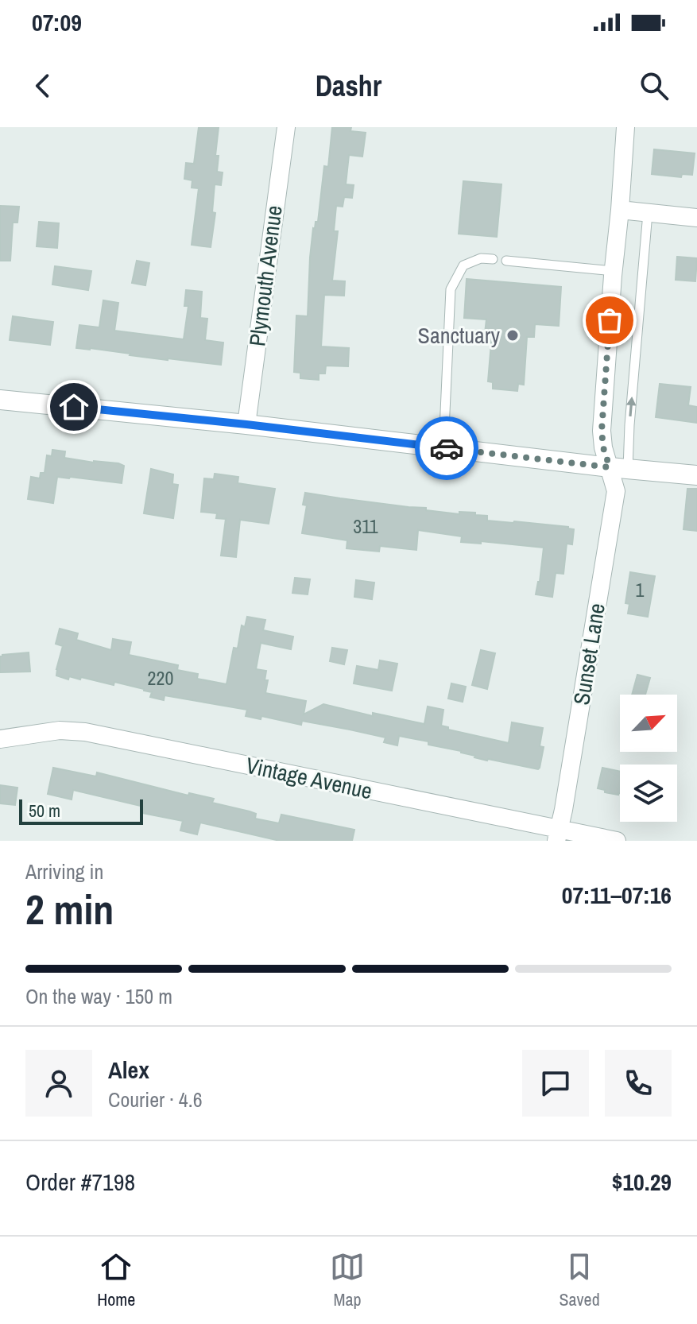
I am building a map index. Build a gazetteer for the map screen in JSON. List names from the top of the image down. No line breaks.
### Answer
{"streets":{"street":["Plymouth Avenue","Sunset Lane","Vintage Avenue"]},"crossings":[["Sunset Lane","Vintage Avenue"]],"places":["Sanctuary"],"house_numbers":["311","1","220"],"scale_bar":"50 m","north":"top right","page":{"status":"07:09","header":"Dashr","scale":"50 m","heading":["2 min","Arriving in","07:11–07:16"],"panel":["Alex","Courier · 4.6","Order #7198","$10.29"],"bar":"On the way · 150 m","tabs":["Home","Map","Saved"]}}
